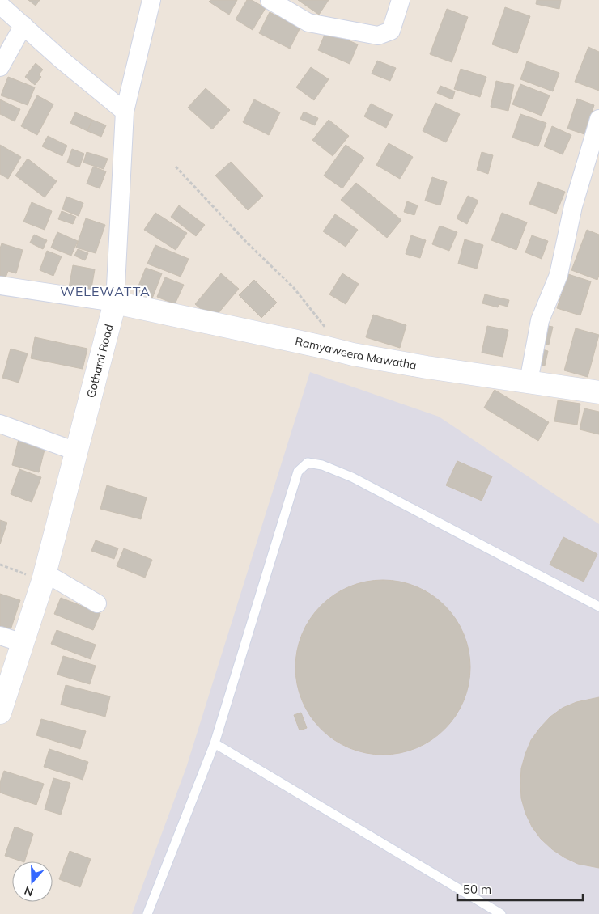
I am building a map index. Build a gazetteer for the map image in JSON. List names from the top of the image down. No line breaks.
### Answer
{"streets":{"street":["Ramyaweera Mawatha","Gothami Road"]},"crossings":[["Ramyaweera Mawatha","Gothami Road"]],"districts":["WELEWATTA"],"scale_bar":"50 m","north":"bottom"}
